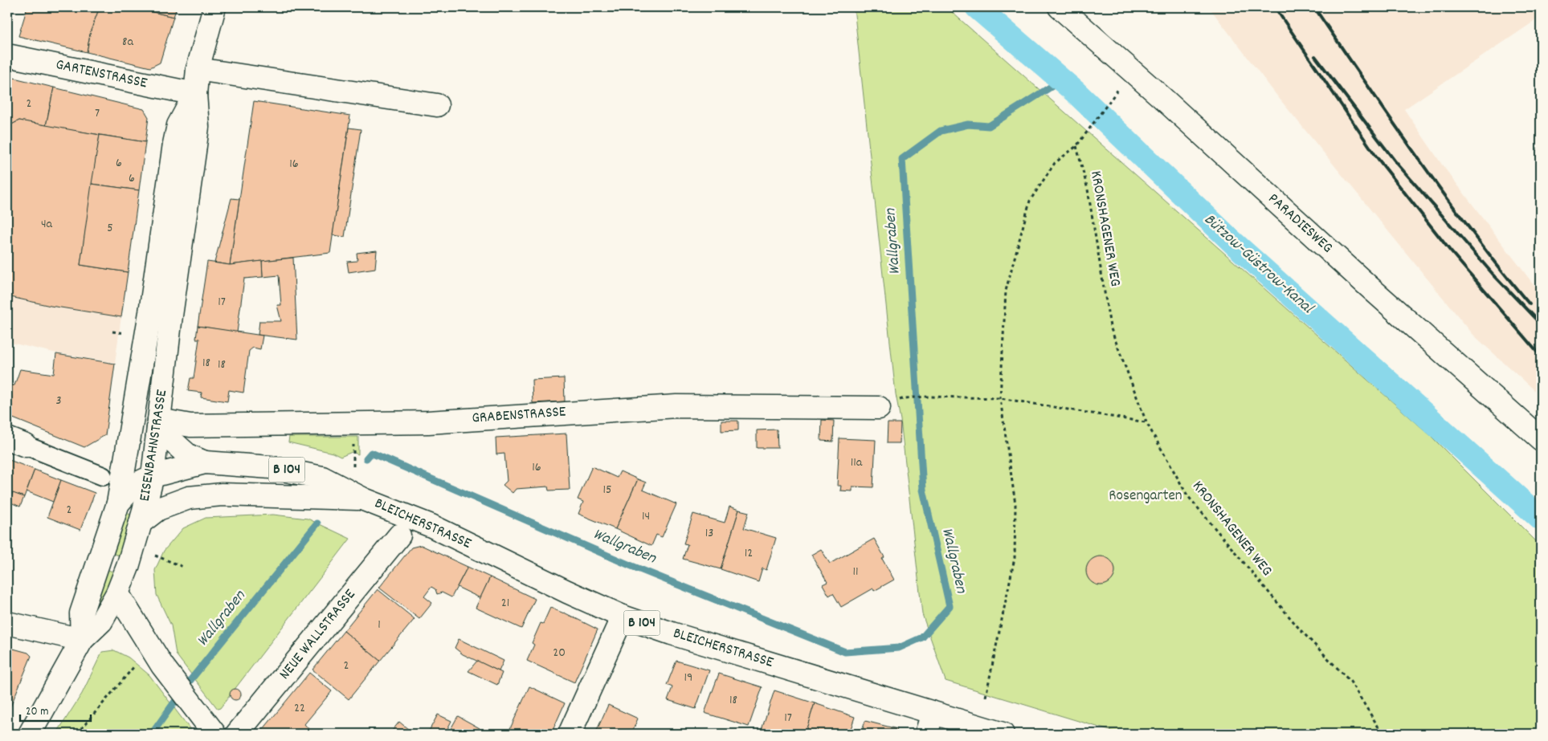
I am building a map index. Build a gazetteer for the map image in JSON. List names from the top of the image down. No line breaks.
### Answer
{"streets":{"street":["GARTENSTRASSE","PARADIESWEG","GRABENSTRASSE","EISENBAHNSTRASSE","B 104","BLEICHERSTRASSE","NEUE WALLSTRASSE"],"path":["KRONSHAGENER WEG"]},"crossings":[["GARTENSTRASSE","EISENBAHNSTRASSE"],["GRABENSTRASSE","EISENBAHNSTRASSE"],["EISENBAHNSTRASSE","BLEICHERSTRASSE"]],"water":["Wallgraben","Bützow-Güstrow-Kanal"],"parks":["Rosengarten"],"house_numbers":["8a","2","7","6","16","6","4a","5","17","18","18","3","11a","16","15","2","14","13","12","11","21","1","20","2","19","18","22","17"],"scale_bar":"20 m"}
